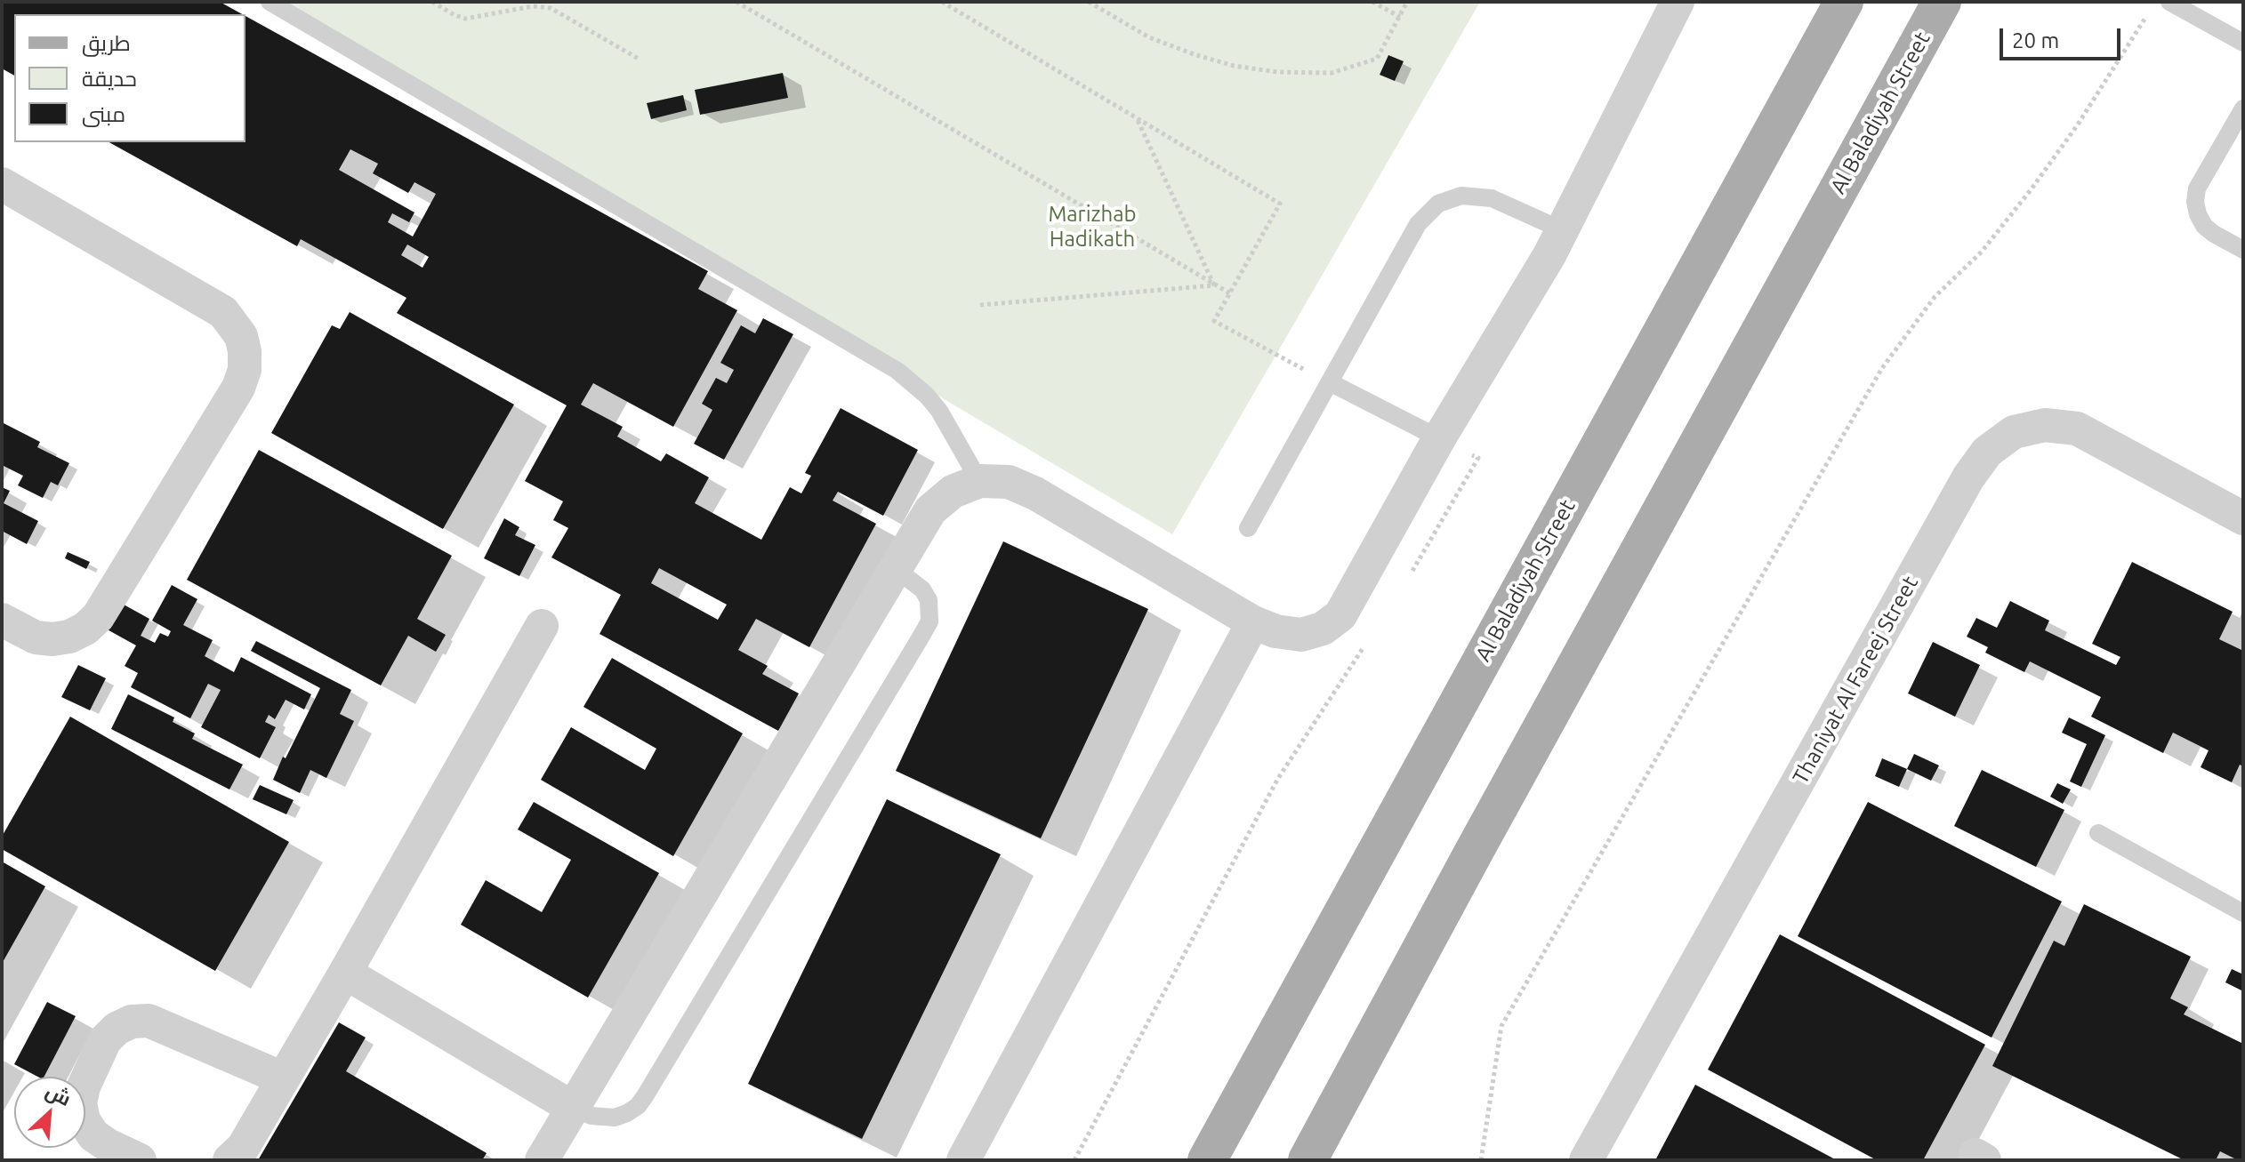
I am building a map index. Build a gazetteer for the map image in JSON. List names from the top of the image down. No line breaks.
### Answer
{"streets":{"main road":["Al Baladiyah Street"],"street":["Thaniyat Al Fareej Street"]},"parks":["Marizhab Hadikath"],"legend":["طريق","حديقة","مبنى"],"scale_bar":"20 m","north":"top right"}
